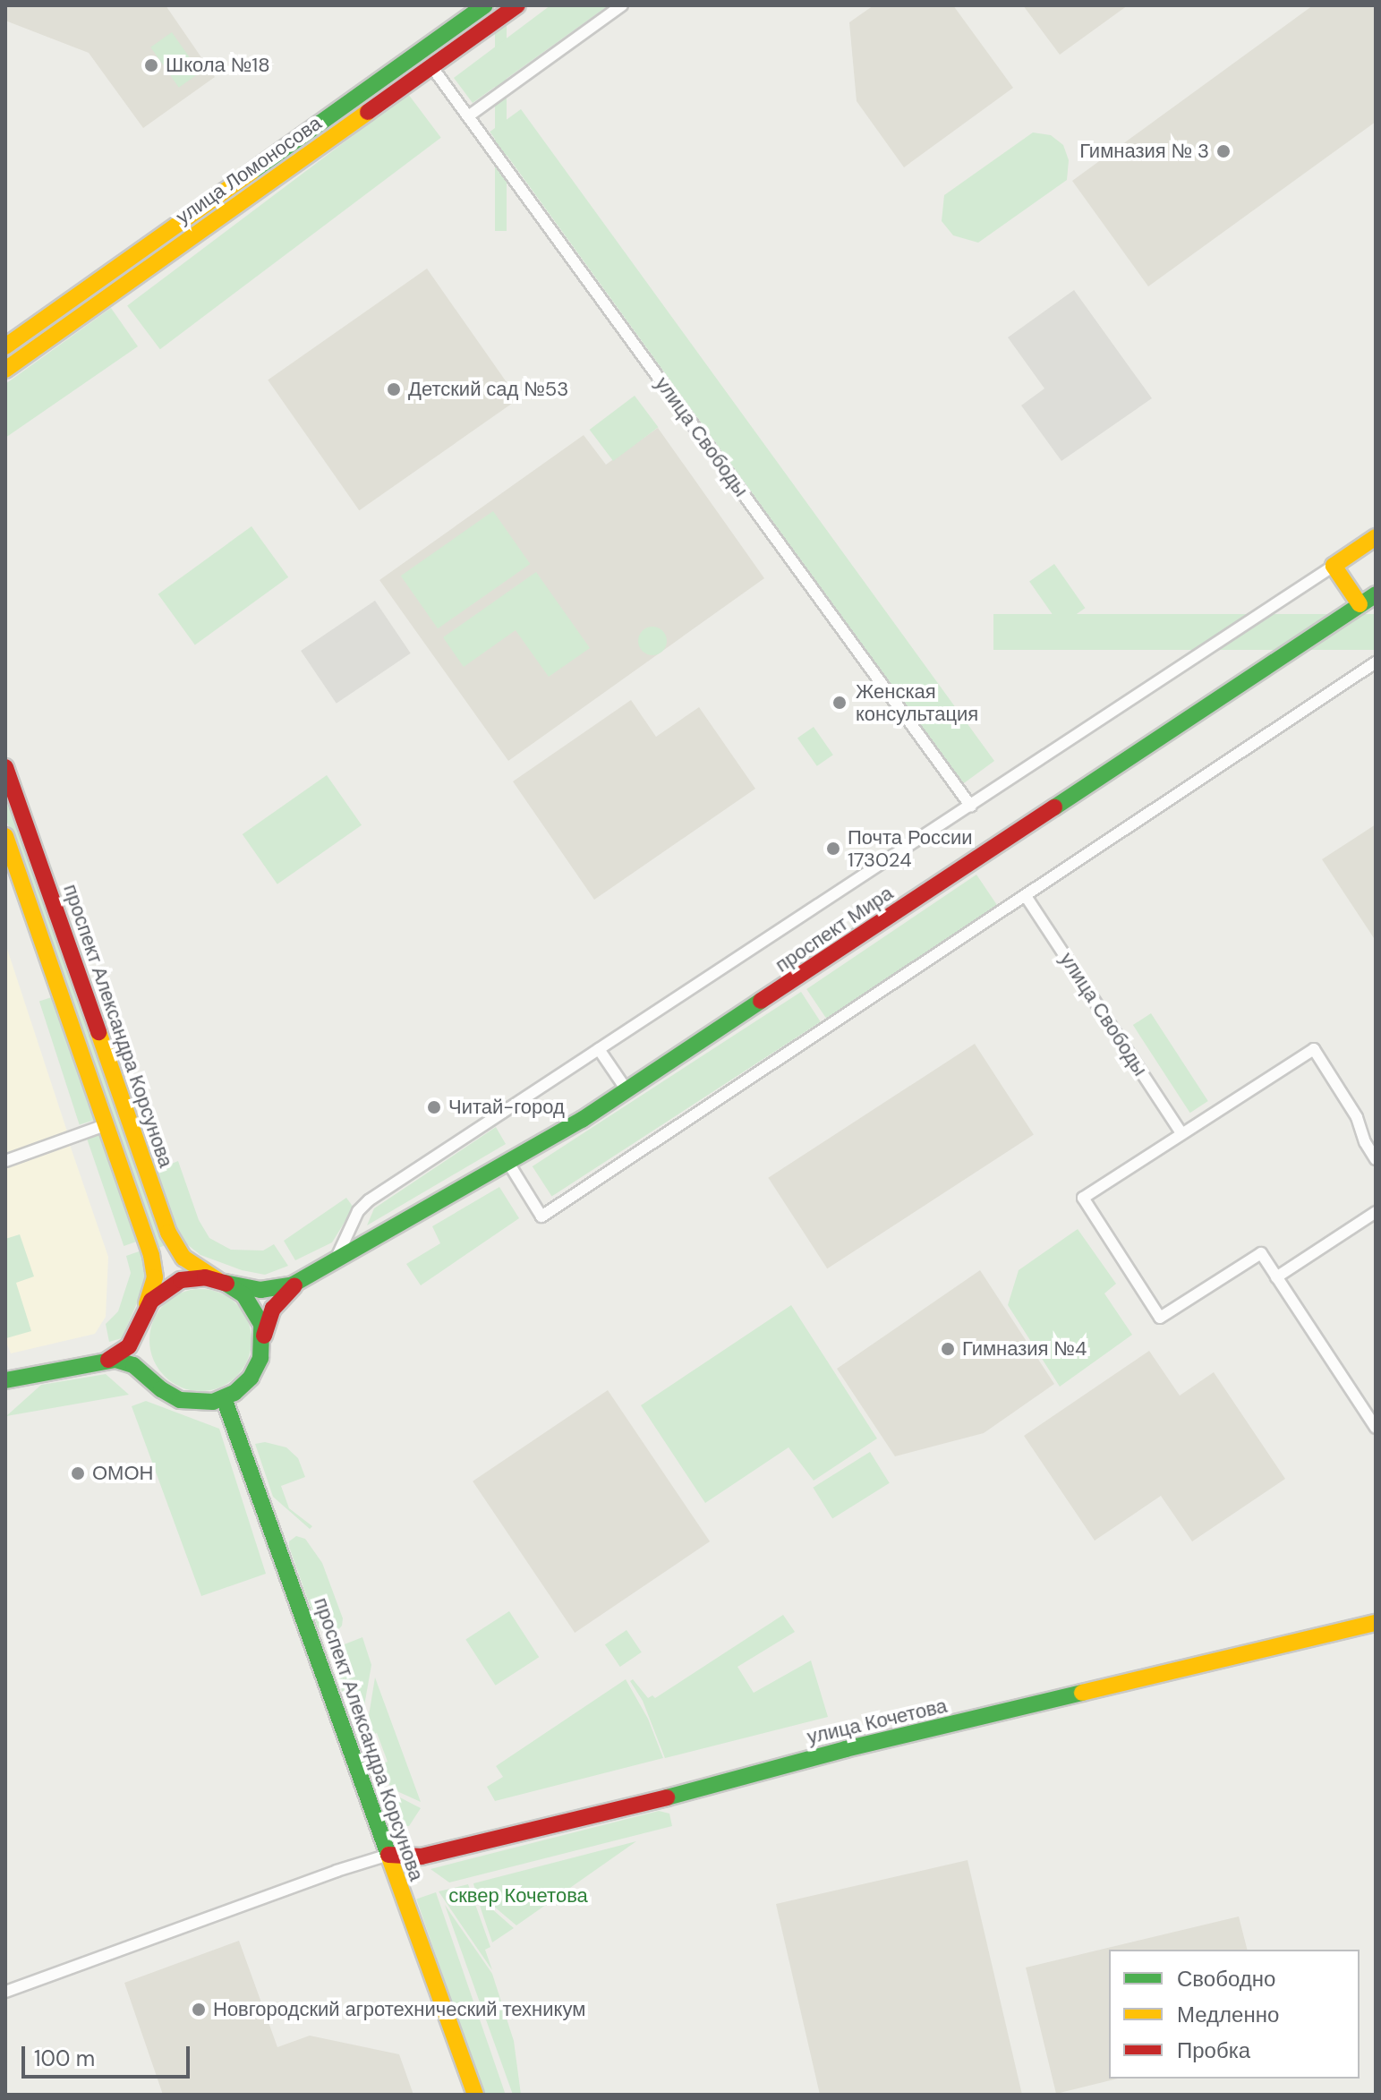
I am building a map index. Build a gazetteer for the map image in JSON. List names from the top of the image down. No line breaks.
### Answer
{"streets":{"main road":["улица Ломоносова","проспект Мира","проспект Александра Корсунова","улица Кочетова"],"street":["улица Свободы"]},"crossings":[["улица Ломоносова","улица Свободы"],["проспект Мира","проспект Александра Корсунова"],["проспект Александра Корсунова","улица Кочетова"]],"parks":["сквер Кочетова"],"places":["Школа №18","Гимназия № 3","Детский сад №53","Женская консультация","Почта России 173024","Читай-город","Гимназия №4","ОМОН","Новгородский агротехнический техникум"],"legend":["Свободно","Медленно","Пробка"],"scale_bar":"100 m"}
